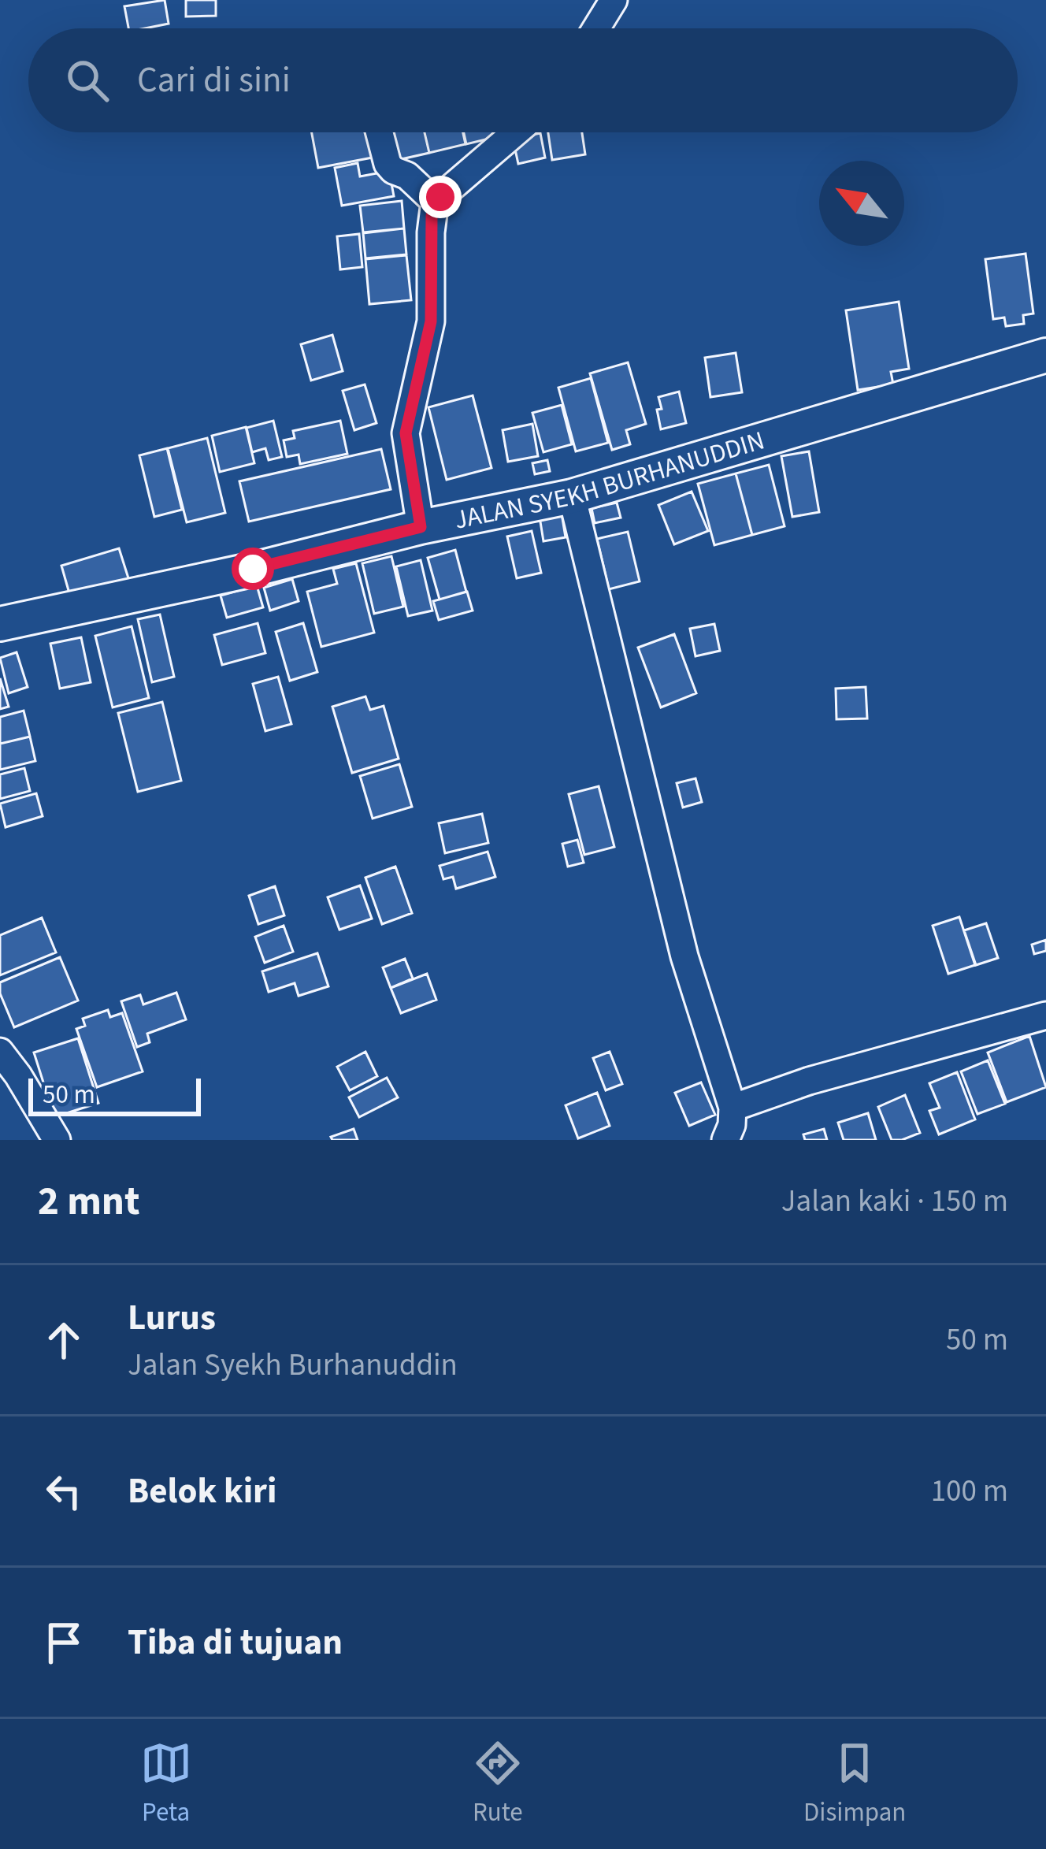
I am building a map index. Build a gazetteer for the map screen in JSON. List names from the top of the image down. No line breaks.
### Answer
{"streets":{"main road":["JALAN SYEKH BURHANUDDIN"]},"scale_bar":"50 m","north":"top left","page":{"search":"Cari di sini","scale":"50 m","heading":["2 mnt","Jalan kaki · 150 m"],"list":[["Lurus","Jalan Syekh Burhanuddin","50 m"],["Belok kiri","100 m"],"Tiba di tujuan"],"nav":["Peta","Rute","Disimpan"]}}
